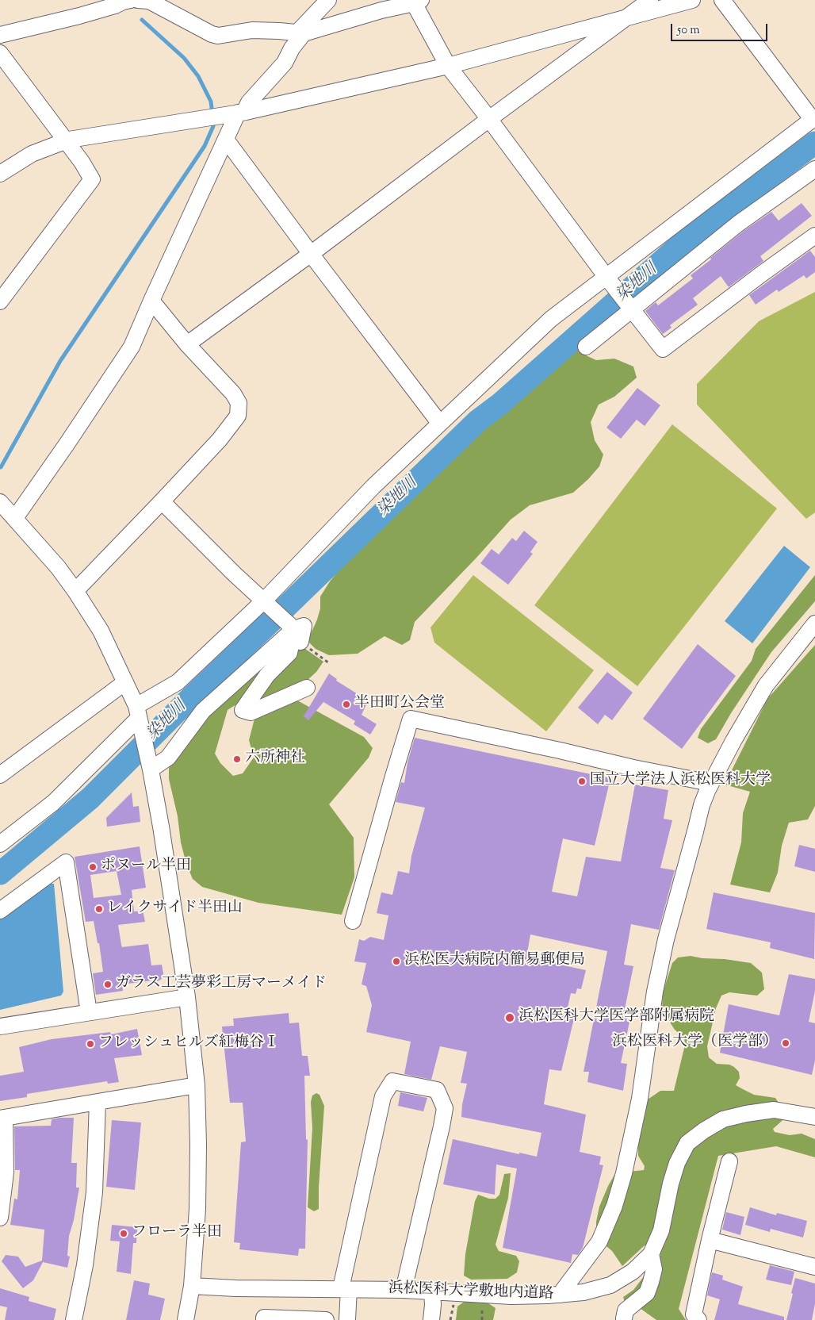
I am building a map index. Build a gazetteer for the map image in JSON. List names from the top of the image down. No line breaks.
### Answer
{"streets":{"street":["浜松医科大学敷地内道路"]},"water":["染地川"],"places":["半田町公会堂","六所神社","国立大学法人浜松医科大学","ポヌール半田","レイクサイド半田山","浜松医大病院内簡易郵便局","ガラス工芸夢彩工房マーメイド","浜松医科大学医学部附属病院","浜松医科大学（医学部）","フレッシュヒルズ紅梅谷Ⅰ","フローラ半田"],"scale_bar":"50 m"}
